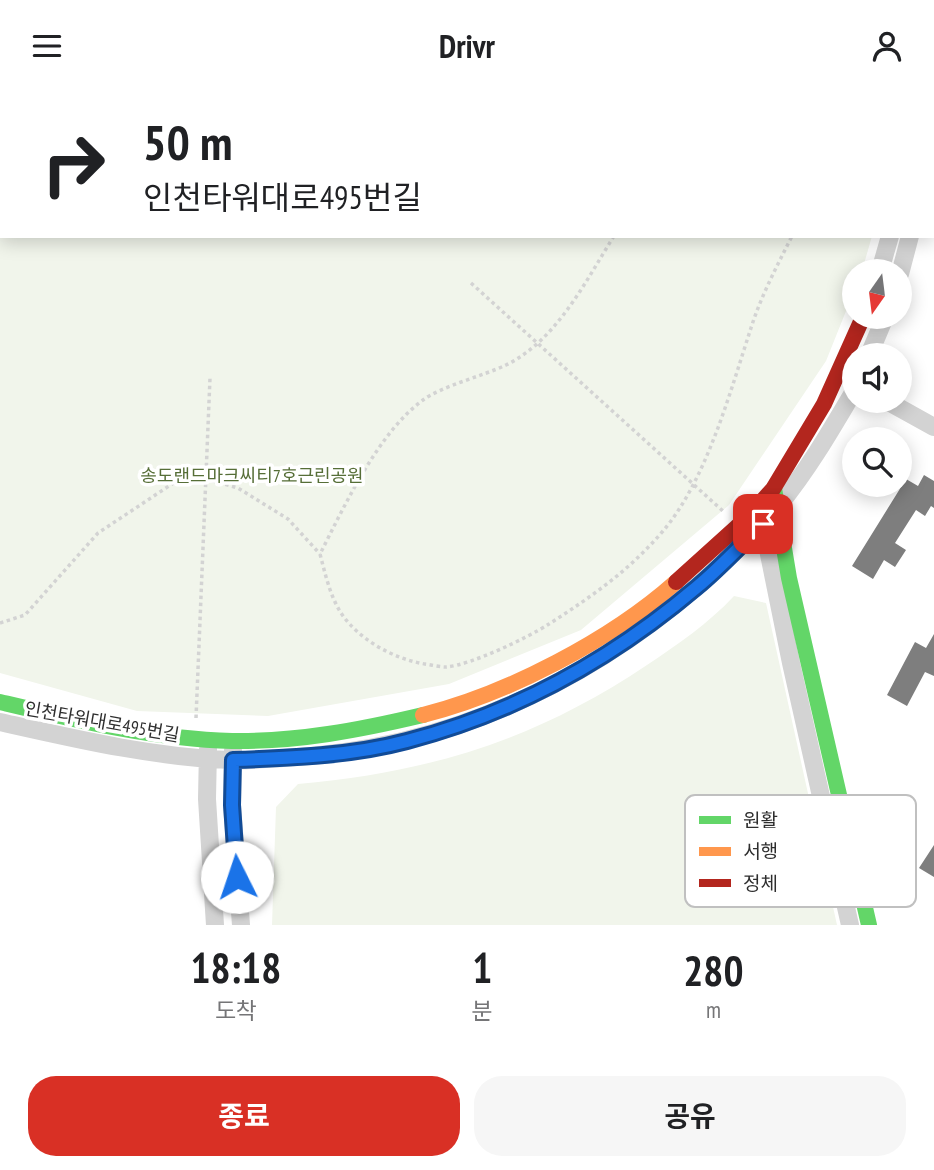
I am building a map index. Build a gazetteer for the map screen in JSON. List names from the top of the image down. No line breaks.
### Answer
{"streets":{"street":["인천타워대로495번길"]},"parks":["송도랜드마크씨티7호근린공원"],"legend":["원활","서행","정체"],"north":"bottom","page":{"header":"Drivr","turn":["50 m","인천타워대로495번길"],"eta":["18:18","도착","1","분","280","m"],"buttons":["종료","공유"]}}
